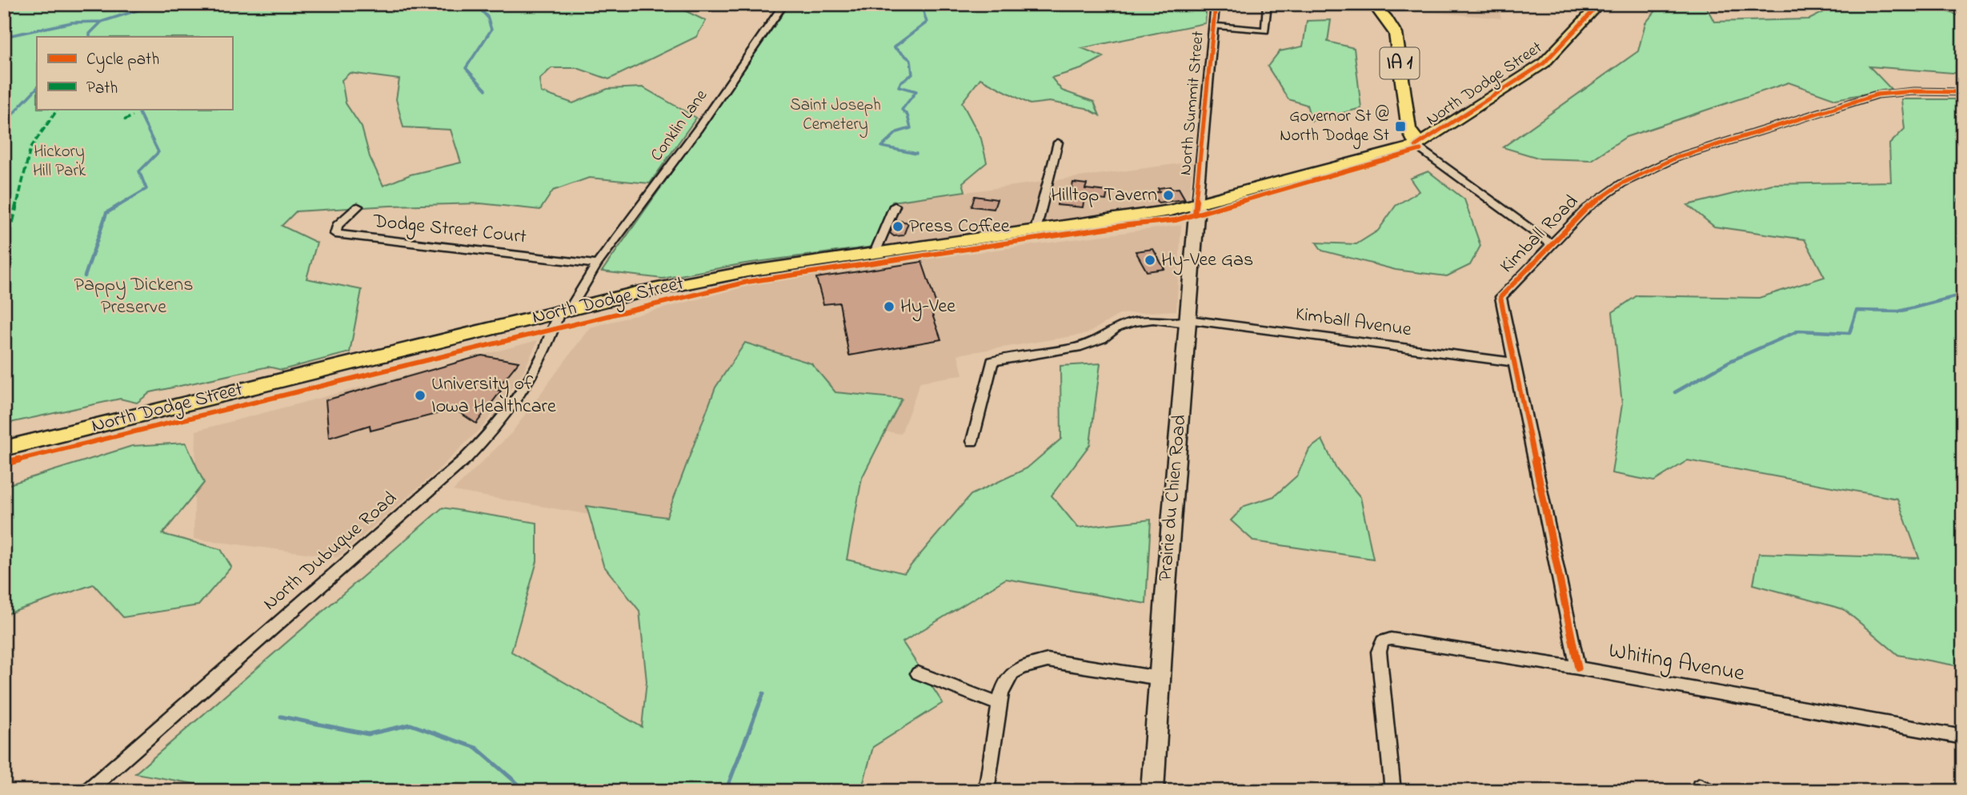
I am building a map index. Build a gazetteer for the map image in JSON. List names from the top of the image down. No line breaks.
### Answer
{"streets":{"main road":["IA 1","North Dodge Street"],"street":["North Summit Street","Conklin Lane","Dodge Street Court","Kimball Road","Kimball Avenue","Prairie du Chien Road","North Dubuque Road","Whiting Avenue"]},"crossings":[["IA 1","North Dodge Street"],["North Dodge Street","North Summit Street"],["North Dodge Street","Conklin Lane"],["North Dodge Street","Prairie du Chien Road"],["North Dodge Street","North Dubuque Road"],["North Summit Street","Prairie du Chien Road"],["Conklin Lane","Dodge Street Court"],["Conklin Lane","North Dubuque Road"],["Kimball Road","Kimball Avenue"],["Kimball Road","Whiting Avenue"],["Kimball Avenue","Prairie du Chien Road"]],"parks":["Saint Joseph Cemetery","Hickory Hill Park","Pappy Dickens Preserve"],"places":{"transit":["Governor St @ North Dodge St"],"other":["Hilltop Tavern","Press Coffee","Hy-Vee Gas","Hy-Vee","University of Iowa Healthcare"]},"legend":["Cycle path","Path"]}
